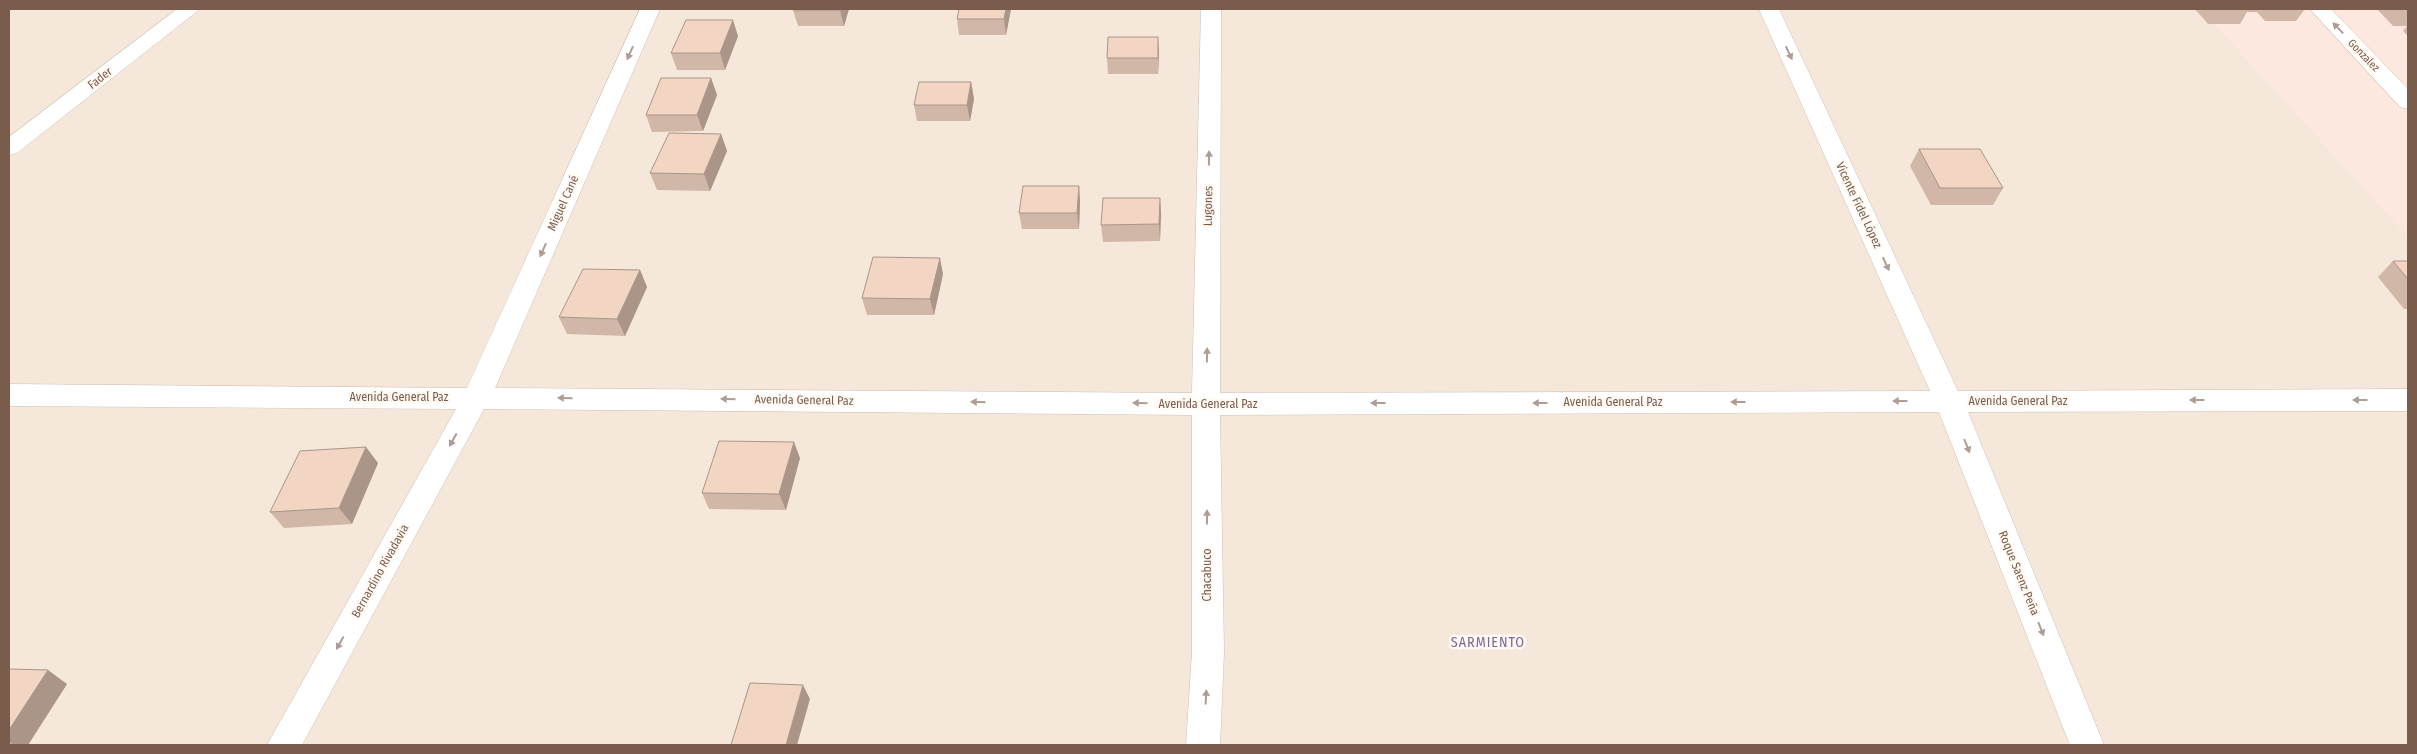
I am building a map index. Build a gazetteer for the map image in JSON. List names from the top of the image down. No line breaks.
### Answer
{"streets":{"street":["Gonzalez","Fader","Miguel Cané","Vicente Fidel López","Lugones","Avenida General Paz","Bernardino Rivadavia","Roque Saenz Peña","Chacabuco"]},"crossings":[["Miguel Cané","Avenida General Paz"],["Miguel Cané","Bernardino Rivadavia"],["Vicente Fidel López","Avenida General Paz"],["Vicente Fidel López","Roque Saenz Peña"],["Lugones","Avenida General Paz"],["Lugones","Chacabuco"],["Avenida General Paz","Bernardino Rivadavia"],["Avenida General Paz","Roque Saenz Peña"],["Avenida General Paz","Chacabuco"]],"one_way":["Gonzalez","Miguel Cané","Vicente Fidel López","Lugones","Avenida General Paz","Bernardino Rivadavia","Roque Saenz Peña","Chacabuco"],"districts":["SARMIENTO"]}
